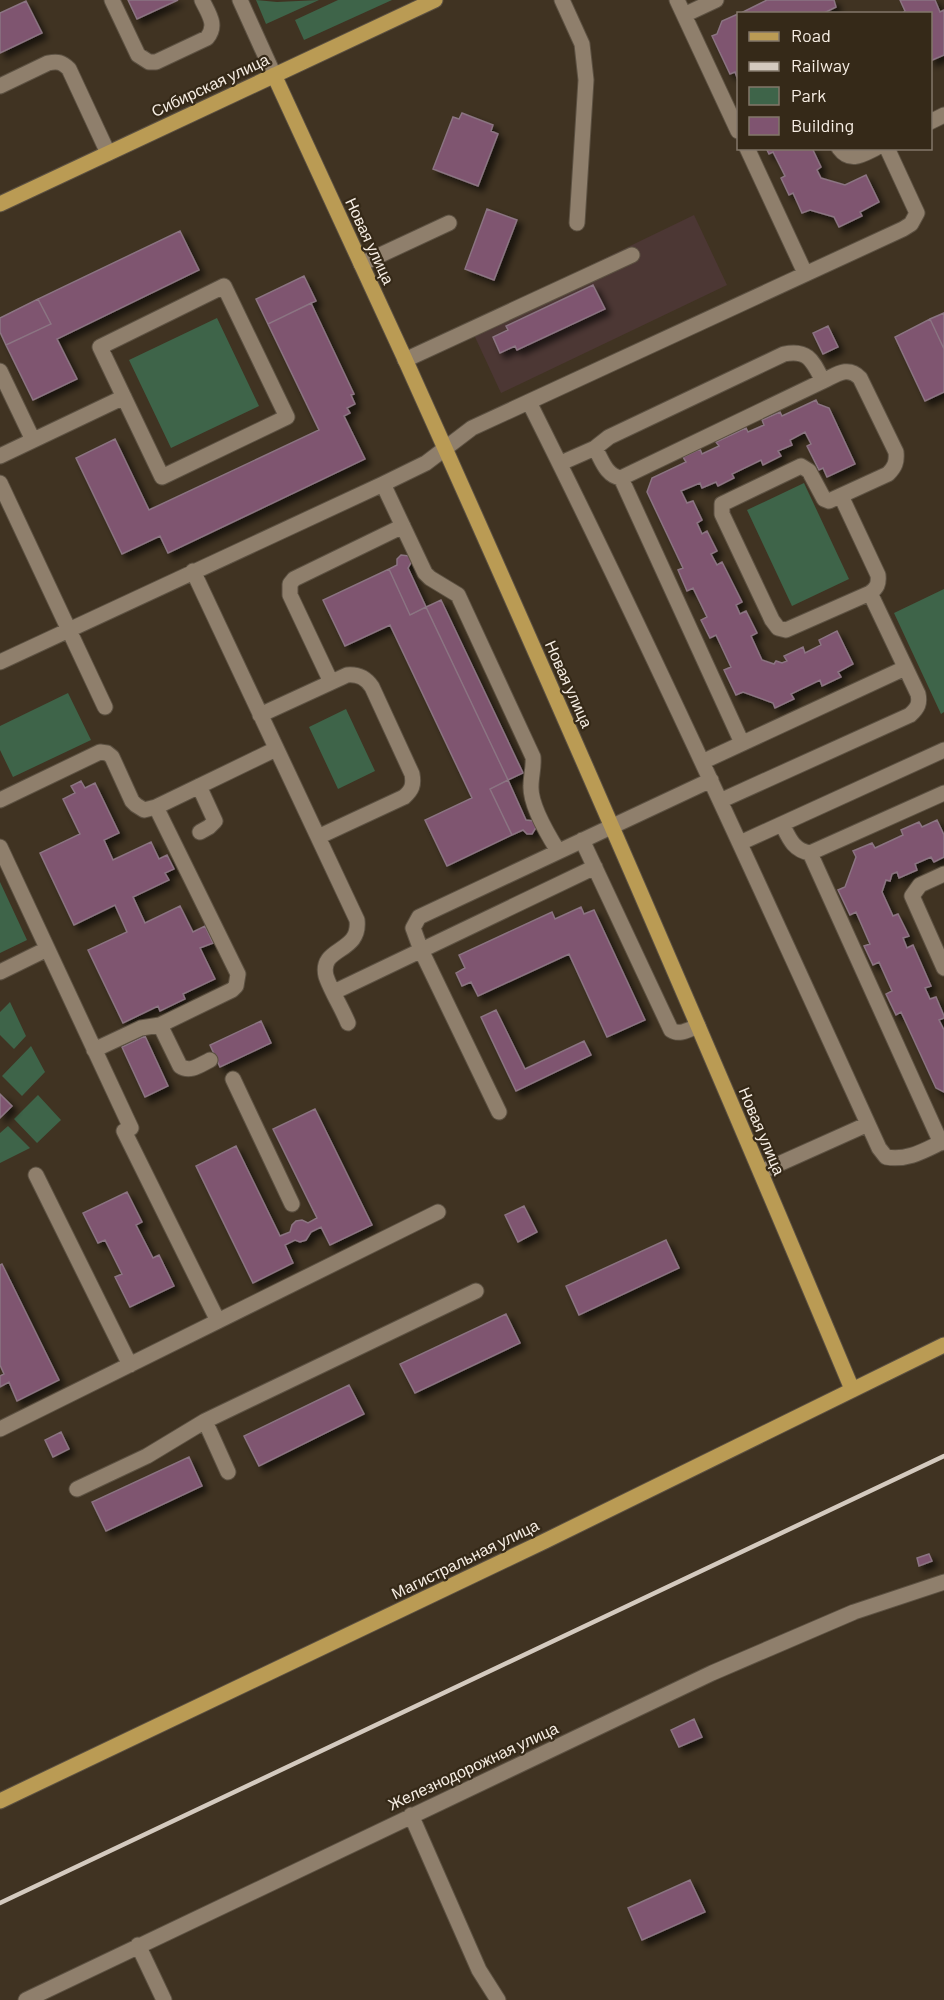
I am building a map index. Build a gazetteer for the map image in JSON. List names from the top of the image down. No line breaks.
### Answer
{"streets":{"main road":["Сибирская улица","Новая улица","Магистральная улица"],"street":["Железнодорожная улица"]},"crossings":[["Сибирская улица","Новая улица"],["Новая улица","Магистральная улица"]],"legend":["Road","Railway","Park","Building"]}
